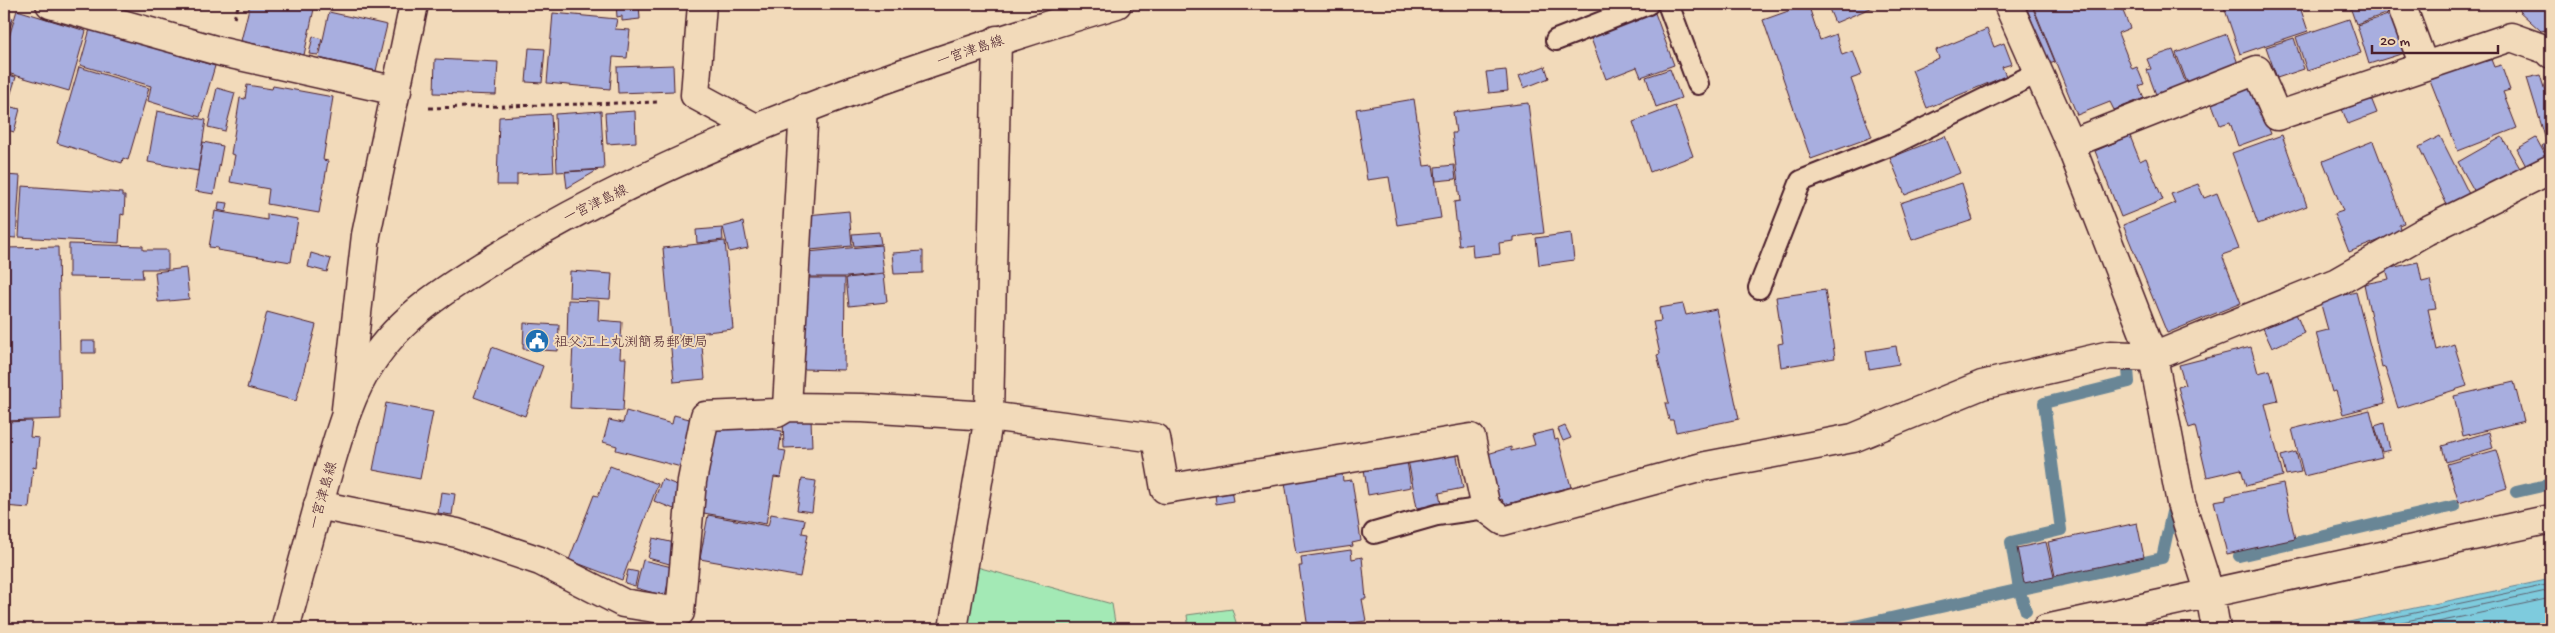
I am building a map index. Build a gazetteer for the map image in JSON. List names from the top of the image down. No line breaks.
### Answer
{"streets":{"street":["一宮津島線"]},"places":{"public building":["祖父江上丸渕簡易郵便局"]},"scale_bar":"20 m"}
